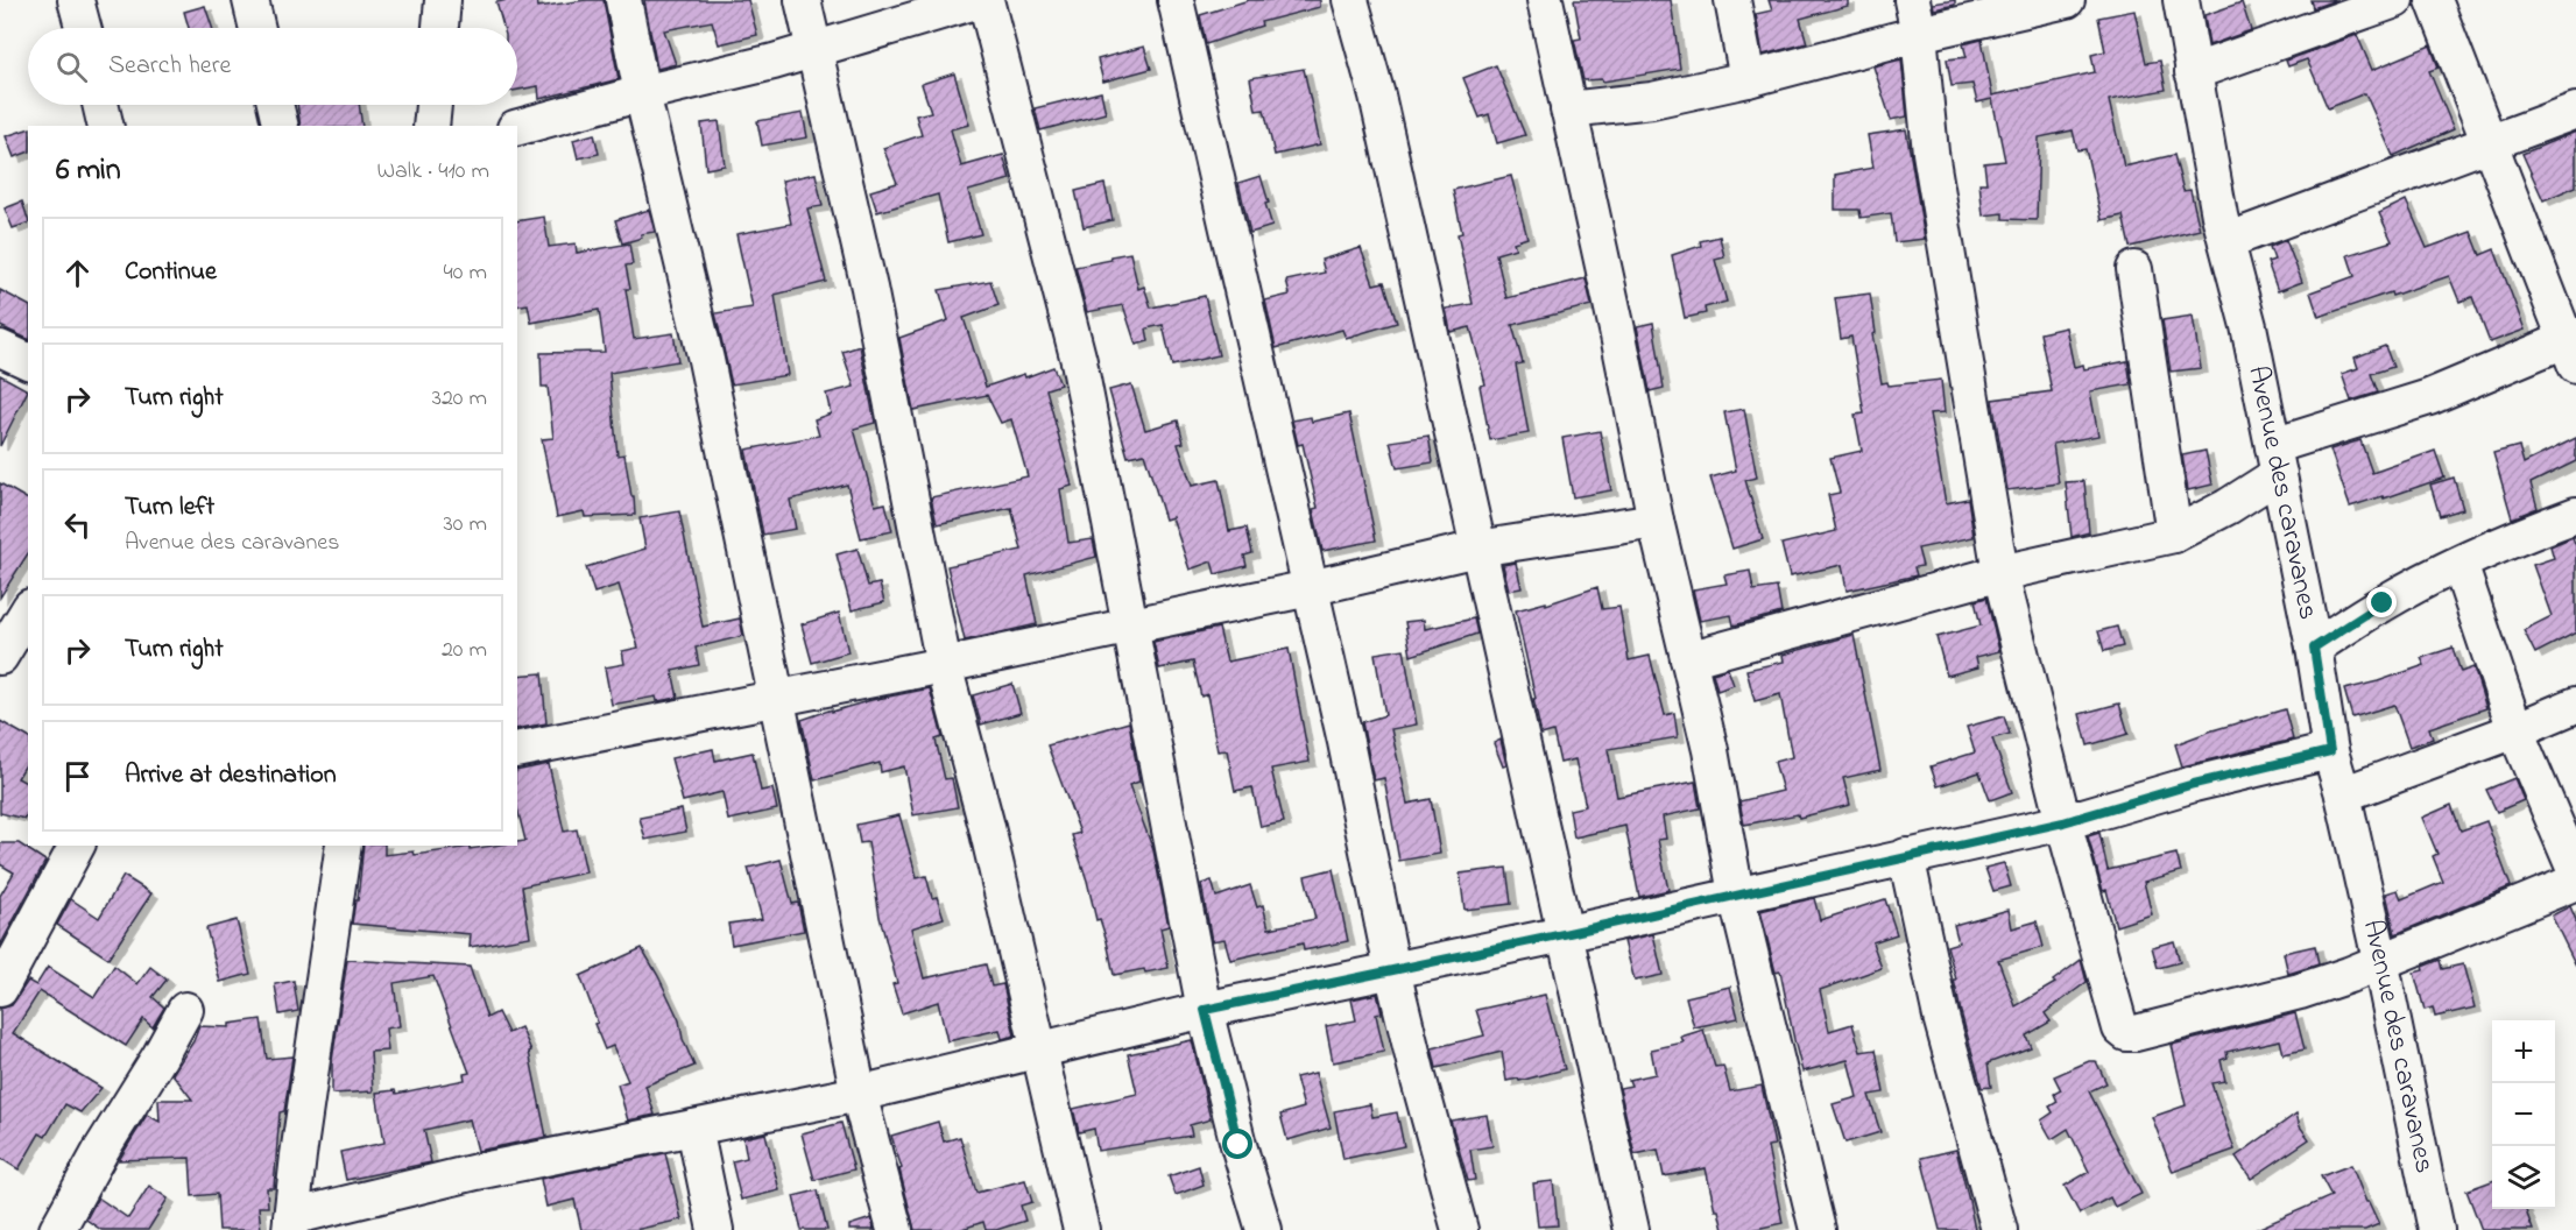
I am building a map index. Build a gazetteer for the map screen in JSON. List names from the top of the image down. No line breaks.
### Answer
{"streets":{"street":["Avenue des caravanes"]},"page":{"search":"Search here","heading":["6 min","Walk · 410 m"],"list":[["Continue","40 m"],["Turn right","320 m"],["Turn left","Avenue des caravanes","30 m"],["Turn right","20 m"],"Arrive at destination"],"map_buttons":["+","−"]}}
